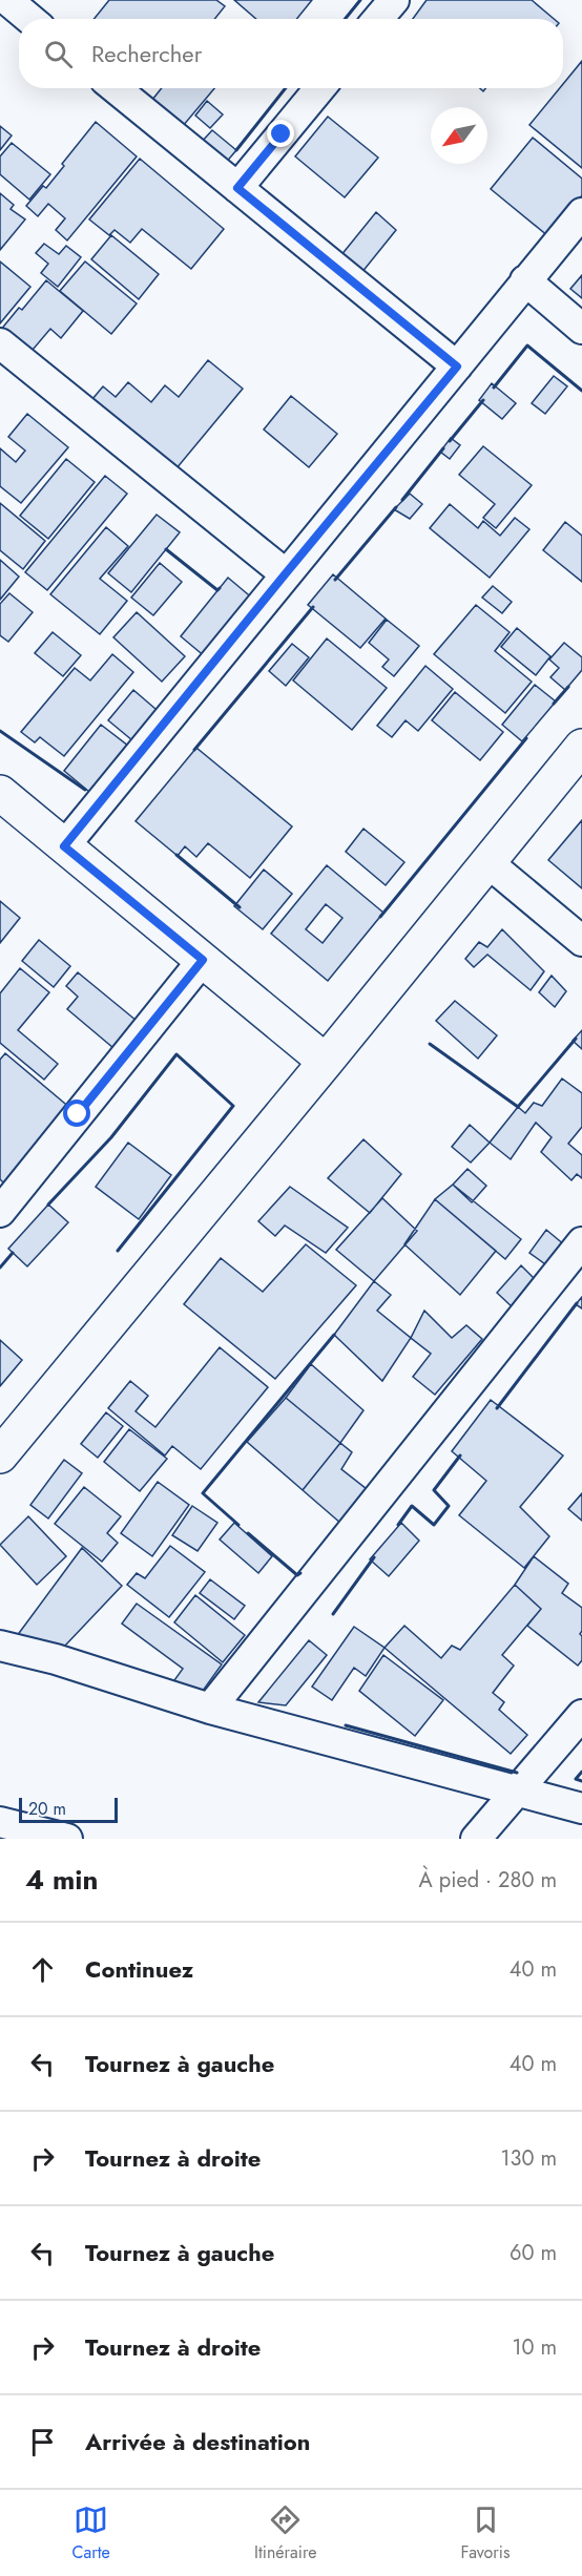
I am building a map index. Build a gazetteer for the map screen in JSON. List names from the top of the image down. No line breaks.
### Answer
{"scale_bar":"20 m","north":"bottom left","page":{"search":"Rechercher","scale":"20 m","heading":["4 min","À pied · 280 m"],"list":[["Continuez","40 m"],["Tournez à gauche","40 m"],["Tournez à droite","130 m"],["Tournez à gauche","60 m"],["Tournez à droite","10 m"],"Arrivée à destination"],"nav":["Carte","Itinéraire","Favoris"]}}
